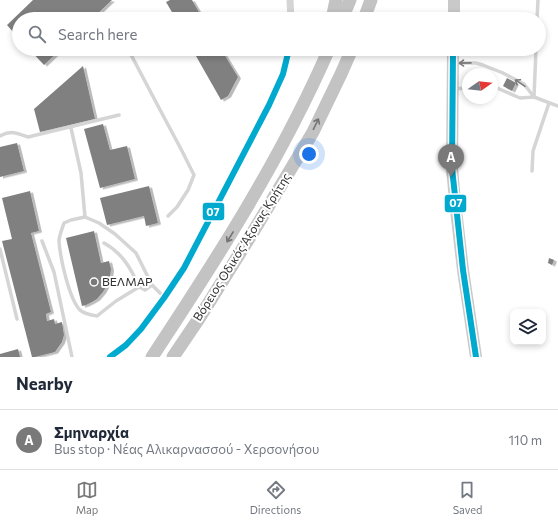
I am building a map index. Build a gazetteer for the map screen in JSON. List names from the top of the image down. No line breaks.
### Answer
{"streets":{"highway":["Βόρειος Οδικός Άξονας Κρήτης"]},"places":["ΒΕΛΜΑΡ"],"lines":["transit line 07"],"north":"right","page":{"search":"Search here","pins":"A","heading":"Nearby","list":[{"mark":"A","name":"Σμηναρχία","note":"Bus stop · Νέας Αλικαρνασσού - Χερσονήσου","value":"110 m"}],"nav":["Map","Directions","Saved"]}}
